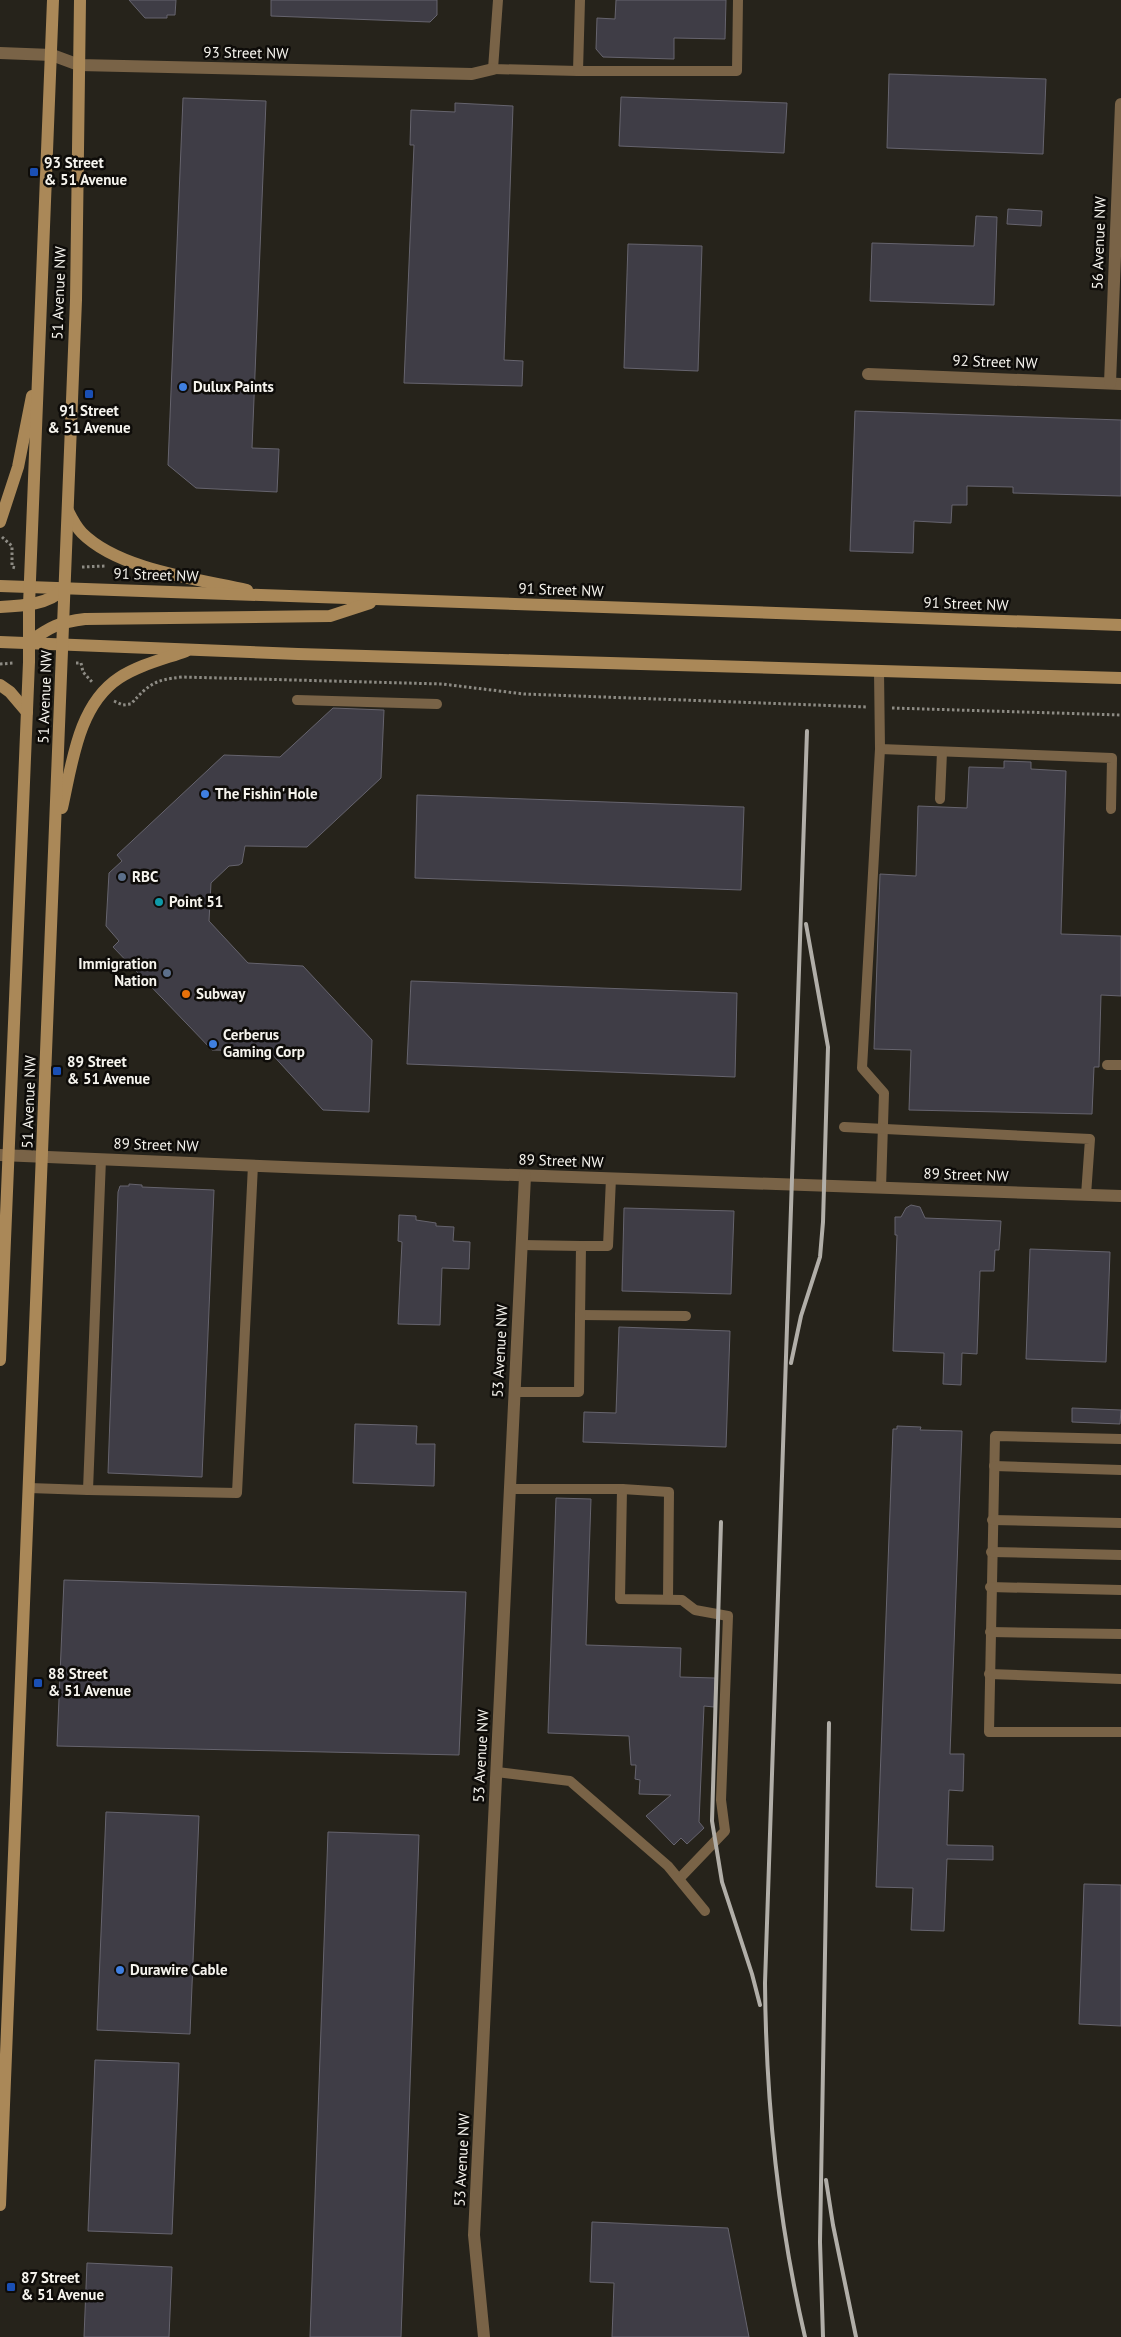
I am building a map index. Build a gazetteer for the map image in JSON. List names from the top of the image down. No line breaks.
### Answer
{"streets":{"main road":["51 Avenue NW","91 Street NW"],"street":["93 Street NW","56 Avenue NW","92 Street NW","89 Street NW","53 Avenue NW"]},"crossings":[["93 Street NW","51 Avenue NW"],["56 Avenue NW","92 Street NW"],["51 Avenue NW","91 Street NW"],["51 Avenue NW","89 Street NW"],["89 Street NW","53 Avenue NW"]],"places":{"transit":["93 Street & 51 Avenue","91 Street & 51 Avenue","89 Street & 51 Avenue","88 Street & 51 Avenue","87 Street & 51 Avenue"],"other":["Dulux Paints","The Fishin' Hole","RBC","Point 51","Immigration Nation","Subway","Cerberus Gaming Corp","Durawire Cable"]}}
